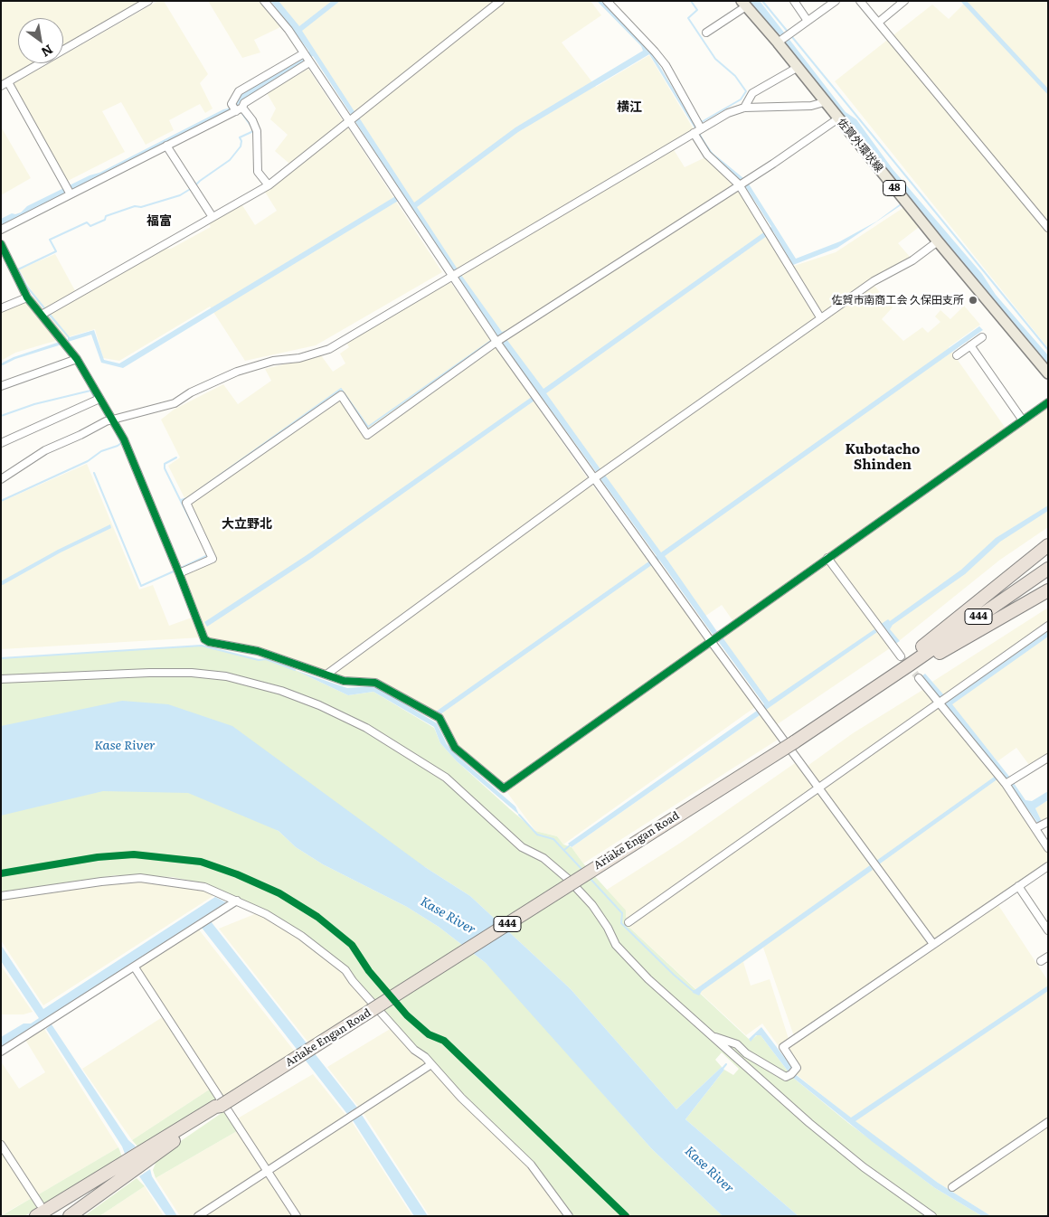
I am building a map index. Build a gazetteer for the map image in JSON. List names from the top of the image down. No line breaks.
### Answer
{"streets":{"highway":["444","Ariake Engan Road"],"main road":["佐賀外環状線","48"]},"districts":["横江","福富","Kubotacho Shinden","大立野北"],"water":["Kase River"],"places":["佐賀市南商工会 久保田支所"],"north":"bottom right"}
